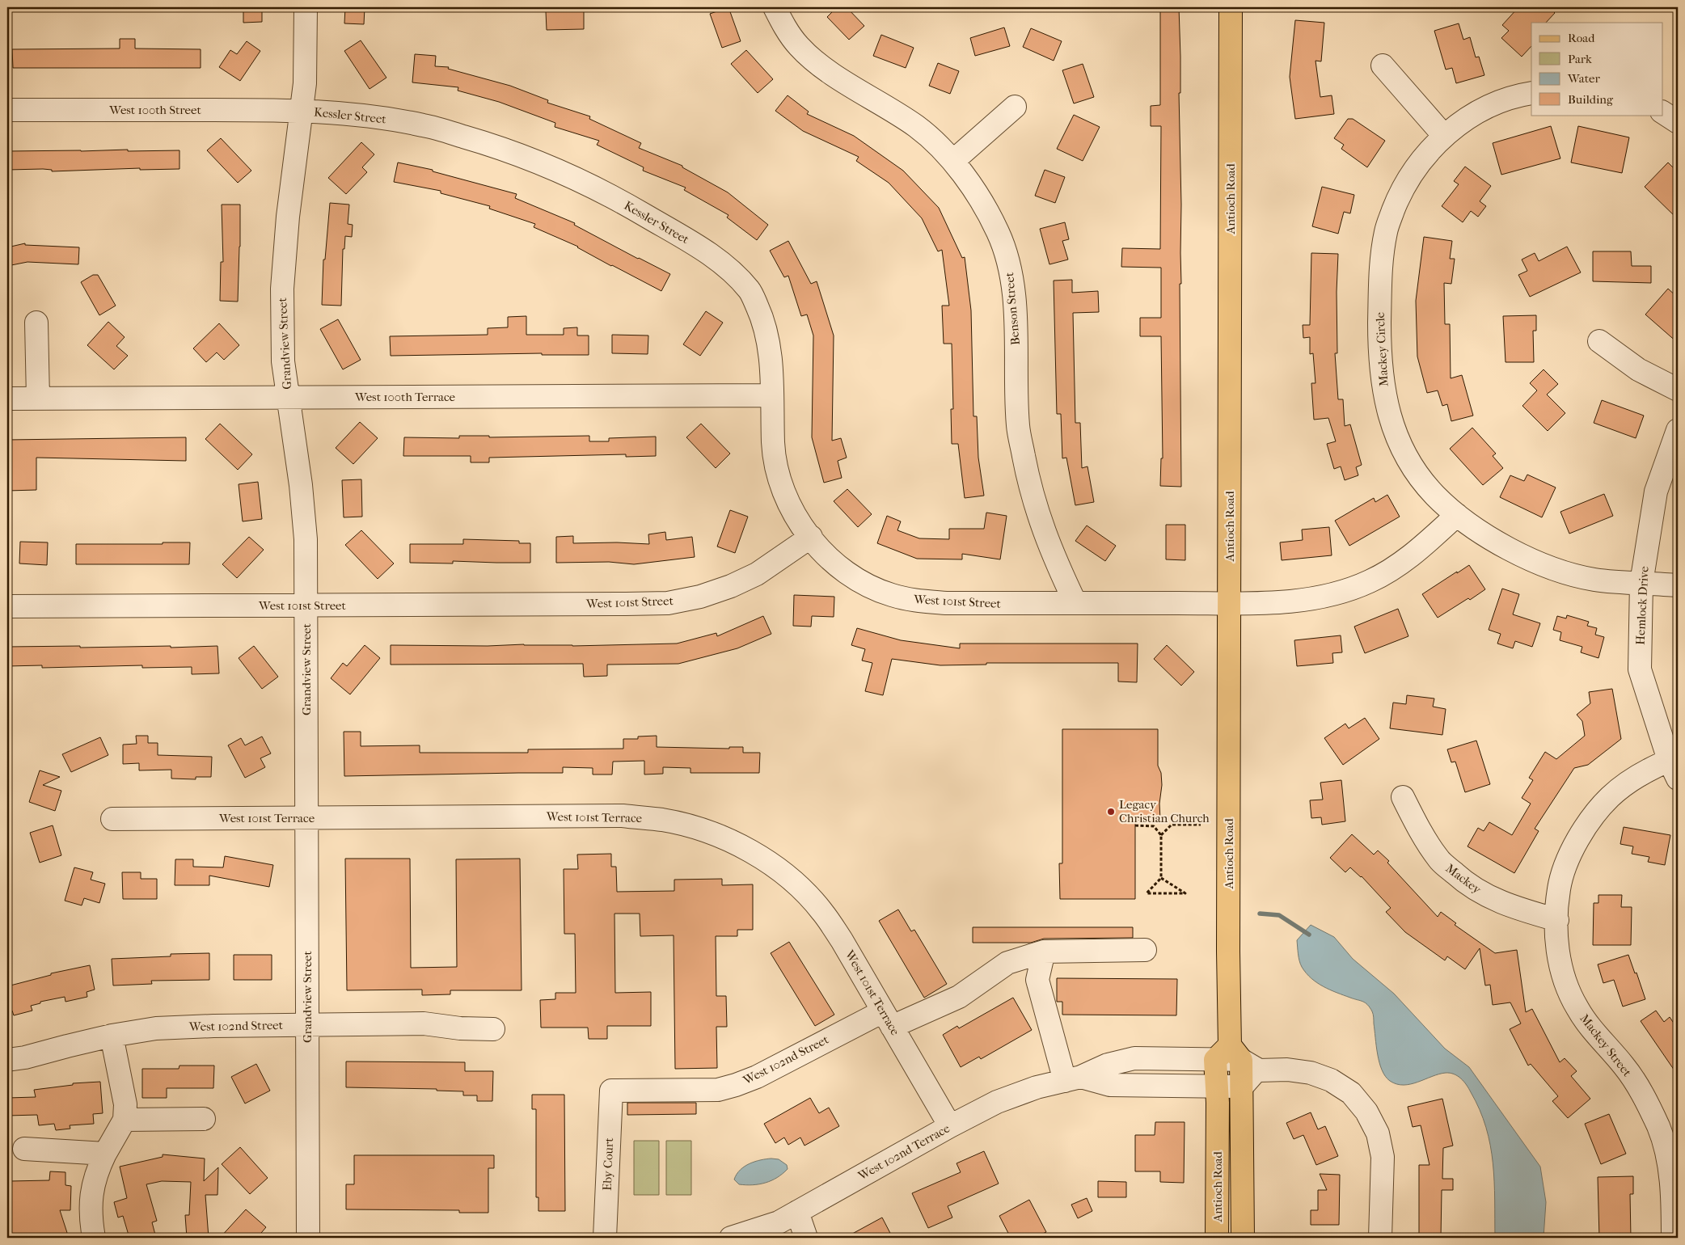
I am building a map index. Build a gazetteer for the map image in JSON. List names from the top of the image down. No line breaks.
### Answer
{"streets":{"main road":["Antioch Road"],"street":["West 100th Street","Kessler Street","Benson Street","Grandview Street","Mackey Circle","West 100th Terrace","West 101st Street","Hemlock Drive","West 101st Terrace","Mackey","West 102nd Street","Mackey Street","West 102nd Terrace","Eby Court"]},"crossings":[["West 100th Street","Kessler Street"],["West 100th Street","Grandview Street"],["Kessler Street","Grandview Street"],["Kessler Street","West 100th Terrace"],["Kessler Street","West 101st Street"],["Antioch Road","West 101st Street"],["Antioch Road","West 102nd Terrace"],["Benson Street","West 101st Street"],["Grandview Street","West 100th Terrace"],["Grandview Street","West 101st Street"],["Grandview Street","West 101st Terrace"],["Grandview Street","West 102nd Street"],["Mackey Circle","West 101st Street"],["Mackey Circle","Hemlock Drive"],["Hemlock Drive","Mackey Street"],["West 101st Terrace","West 102nd Street"],["West 101st Terrace","West 102nd Terrace"],["Mackey","Mackey Street"],["West 102nd Street","Eby Court"]],"places":["Legacy Christian Church"],"legend":["Road","Park","Water","Building"]}
